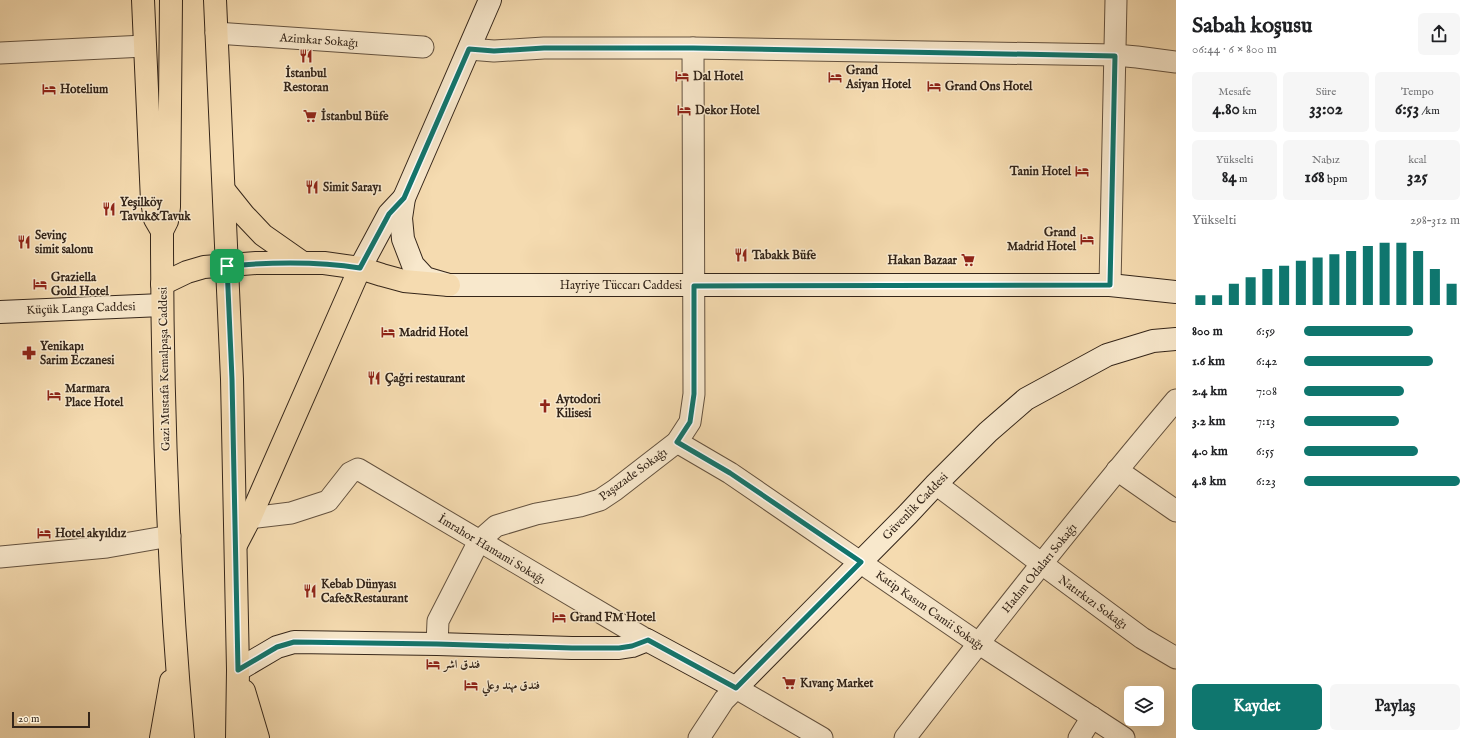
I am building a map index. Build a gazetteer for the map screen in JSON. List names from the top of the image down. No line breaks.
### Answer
{"streets":{"main road":["Hayriye Tüccarı Caddesi","Küçük Langa Caddesi","Gazi Mustafa Kemalpaşa Caddesi","Güvenlik Caddesi","İmrahor Hamami Sokağı"],"street":["Azimkar Sokağı","Paşazade Sokağı","Hadım Odaları Sokağı","Natırkızı Sokağı","Katip Kasım Camii Sokağı"]},"crossings":[["Hayriye Tüccarı Caddesi","Paşazade Sokağı"],["Küçük Langa Caddesi","Gazi Mustafa Kemalpaşa Caddesi"],["Paşazade Sokağı","İmrahor Hamami Sokağı"],["Paşazade Sokağı","Katip Kasım Camii Sokağı"],["Güvenlik Caddesi","İmrahor Hamami Sokağı"],["Güvenlik Caddesi","Natırkızı Sokağı"],["Güvenlik Caddesi","Katip Kasım Camii Sokağı"],["Hadım Odaları Sokağı","Natırkızı Sokağı"],["Hadım Odaları Sokağı","Katip Kasım Camii Sokağı"]],"places":{"restaurant":["İstanbul Restoran","Simit Sarayı","Yeşilköy Tavuk&Tavuk","Sevinç simit salonu","Tabakk Büfe","Çağri restaurant","Kebab Dünyası Cafe&Restaurant"],"hotel":["Dal Hotel","Grand Asiyan Hotel","Grand Ons Hotel","Hotelium","Dekor Hotel","Tanin Hotel","Grand Madrid Hotel","Graziella Gold Hotel","Madrid Hotel","Marmara Place Hotel","Hotel akyıldız","Grand FM Hotel","فندق اشر","فندق مهند وعلي"],"supermarket":["İstanbul Büfe","Hakan Bazaar","Kıvanç Market"],"pharmacy":["Yenikapı Sarim Eczanesi"],"church":["Aytodori Kilisesi"]},"scale_bar":"20 m","page":{"heading":["Sabah koşusu","06:44 · 6 × 800 m"],"stats":[["Mesafe","4.80 km"],["Süre","33:02"],["Tempo","6:53 /km"],["Yükselti","84 m"],["Nabız","168 bpm"],["kcal","325"]],"chart":["Yükselti","298–312 m"],"list":[{"name":"800 m","note":"6:59"},{"name":"1.6 km","note":"6:42"},{"name":"2.4 km","note":"7:08"},{"name":"3.2 km","note":"7:13"},{"name":"4.0 km","note":"6:55"},{"name":"4.8 km","note":"6:23"}],"buttons":["Kaydet","Paylaş"],"scale":"20 m"}}
